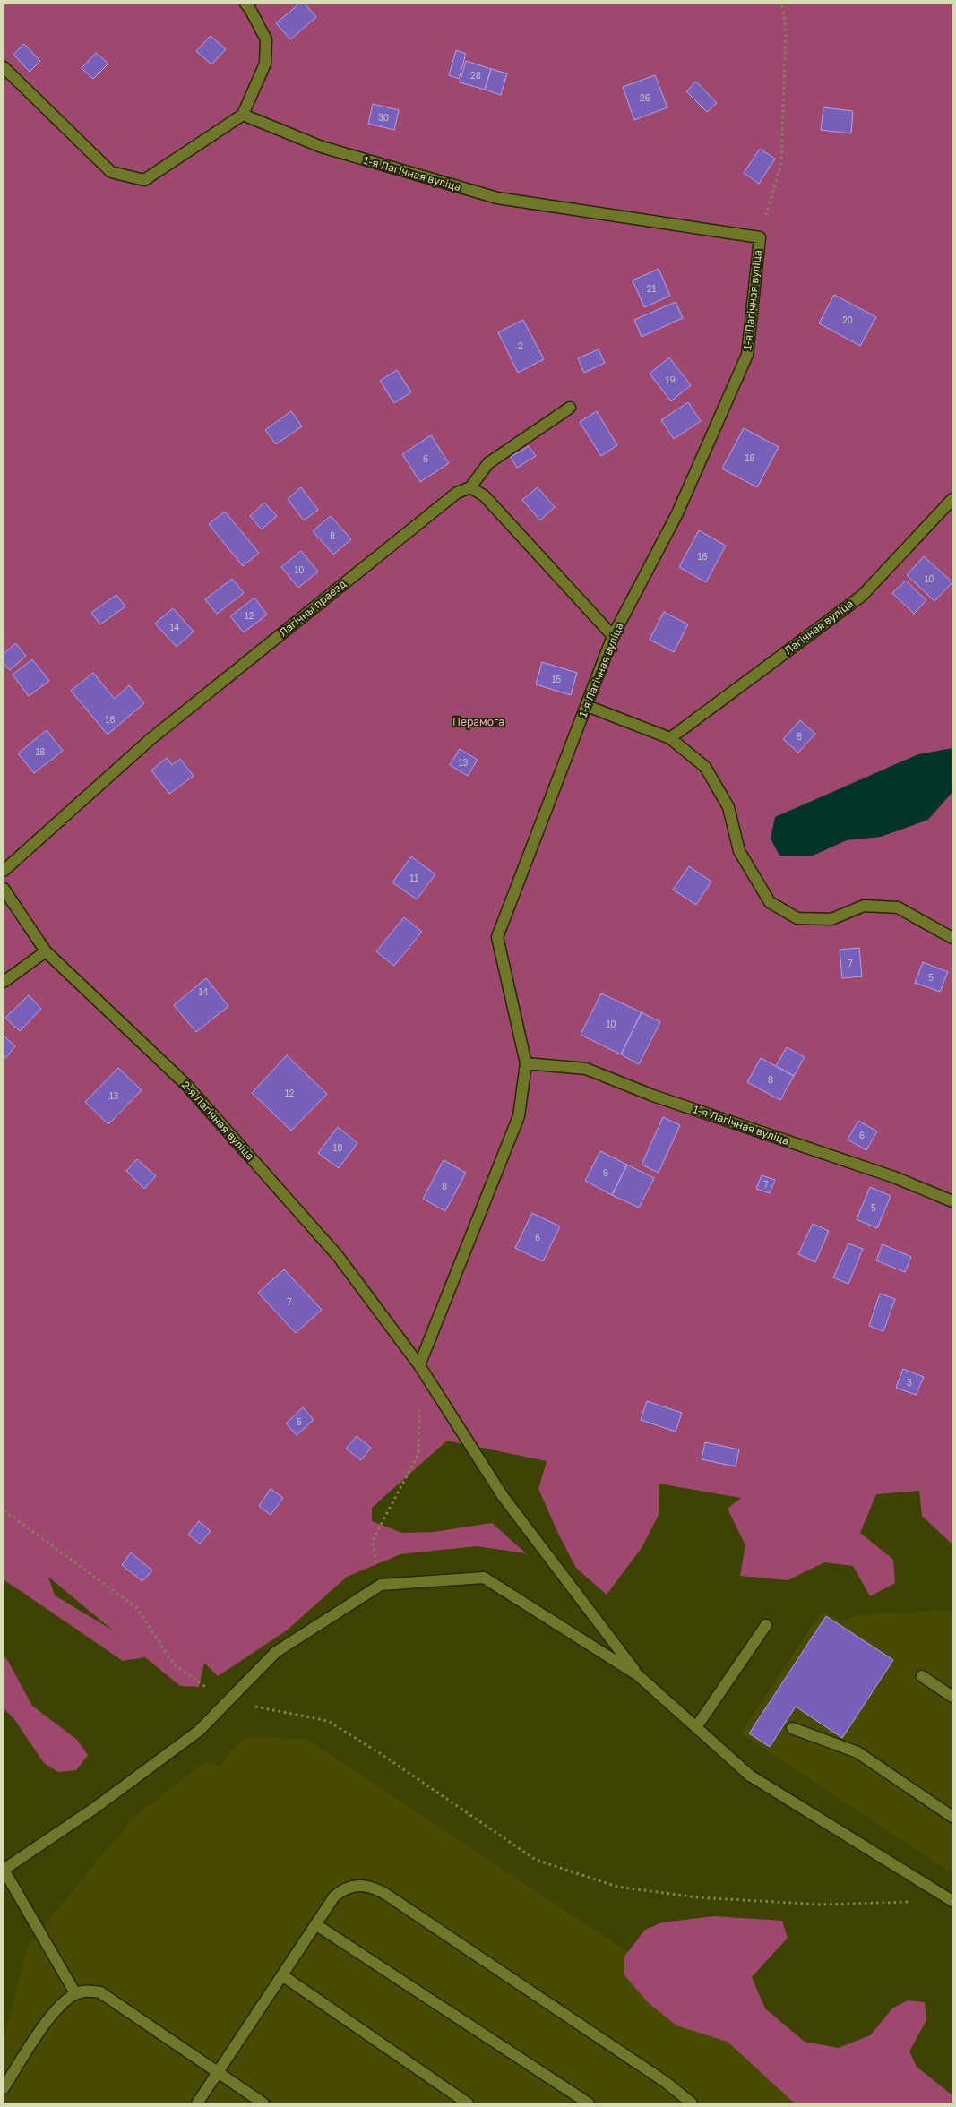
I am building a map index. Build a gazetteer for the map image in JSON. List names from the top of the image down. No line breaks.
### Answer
{"streets":{"lane":["1-я Лагічная вуліца","Лагічны праезд","Лагічная вуліца","2-я Лагічная вуліца"]},"crossings":[["1-я Лагічная вуліца","2-я Лагічная вуліца"]],"parks":["Перамога"],"house_numbers":["28","26","30","21","20","2","19","18","6","8","16","10","10","12","14","15","16","8","18","13","11","7","5","14","10","8","12","13","6","10","9","7","8","5","6","7","3","5"]}
